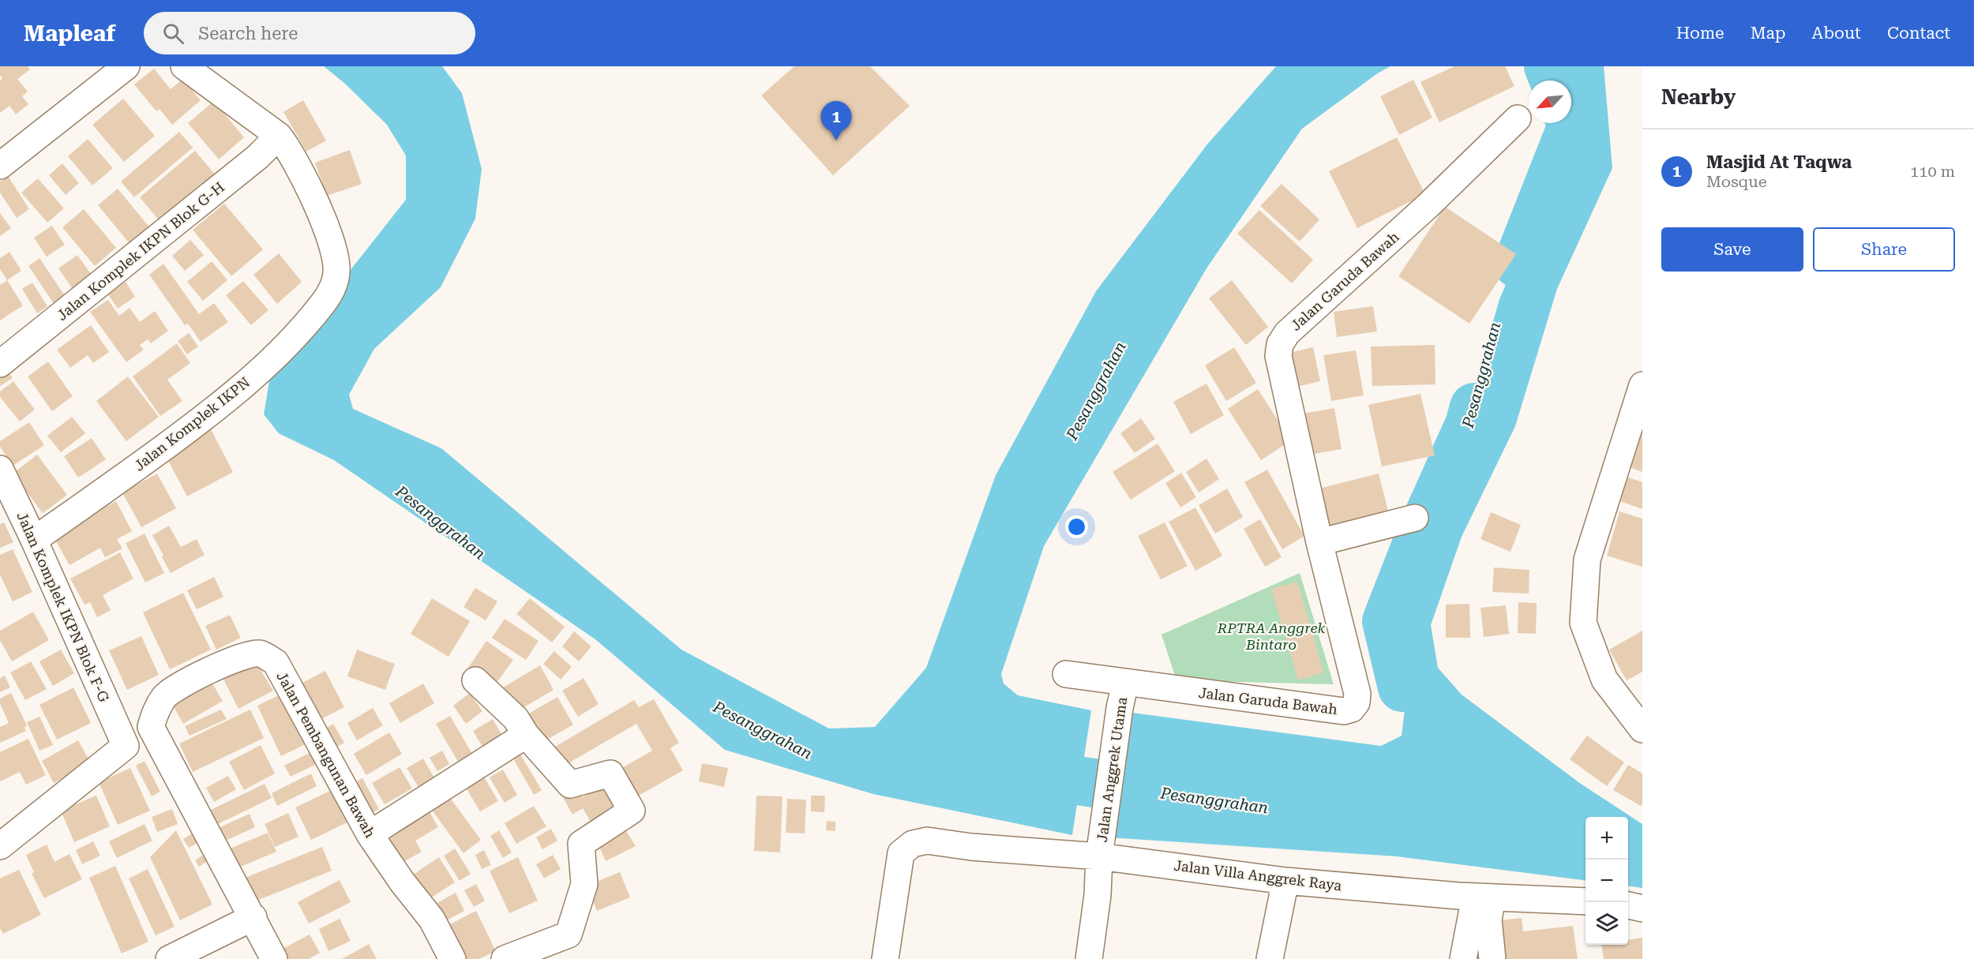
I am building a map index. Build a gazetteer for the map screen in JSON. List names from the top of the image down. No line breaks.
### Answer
{"streets":{"street":["Jalan Komplek IKPN Blok G-H","Jalan Garuda Bawah","Jalan Komplek IKPN","Jalan Komplek IKPN Blok F-G","Jalan Pembangunan Bawah","Jalan Anggrek Utama","Jalan Villa Anggrek Raya"]},"crossings":[["Jalan Komplek IKPN Blok G-H","Jalan Komplek IKPN"],["Jalan Garuda Bawah","Jalan Anggrek Utama"],["Jalan Komplek IKPN","Jalan Komplek IKPN Blok F-G"],["Jalan Anggrek Utama","Jalan Villa Anggrek Raya"]],"water":["Pesanggrahan"],"parks":["RPTRA Anggrek Bintaro"],"north":"bottom left","page":{"header":"Mapleaf","search":"Search here","nav":["Home","Map","About","Contact"],"heading":"Nearby","pins":"1","list":[{"mark":"1","name":"Masjid At Taqwa","note":"Mosque","value":"110 m"}],"buttons":["Save","Share"],"map_buttons":["+","−"]}}
